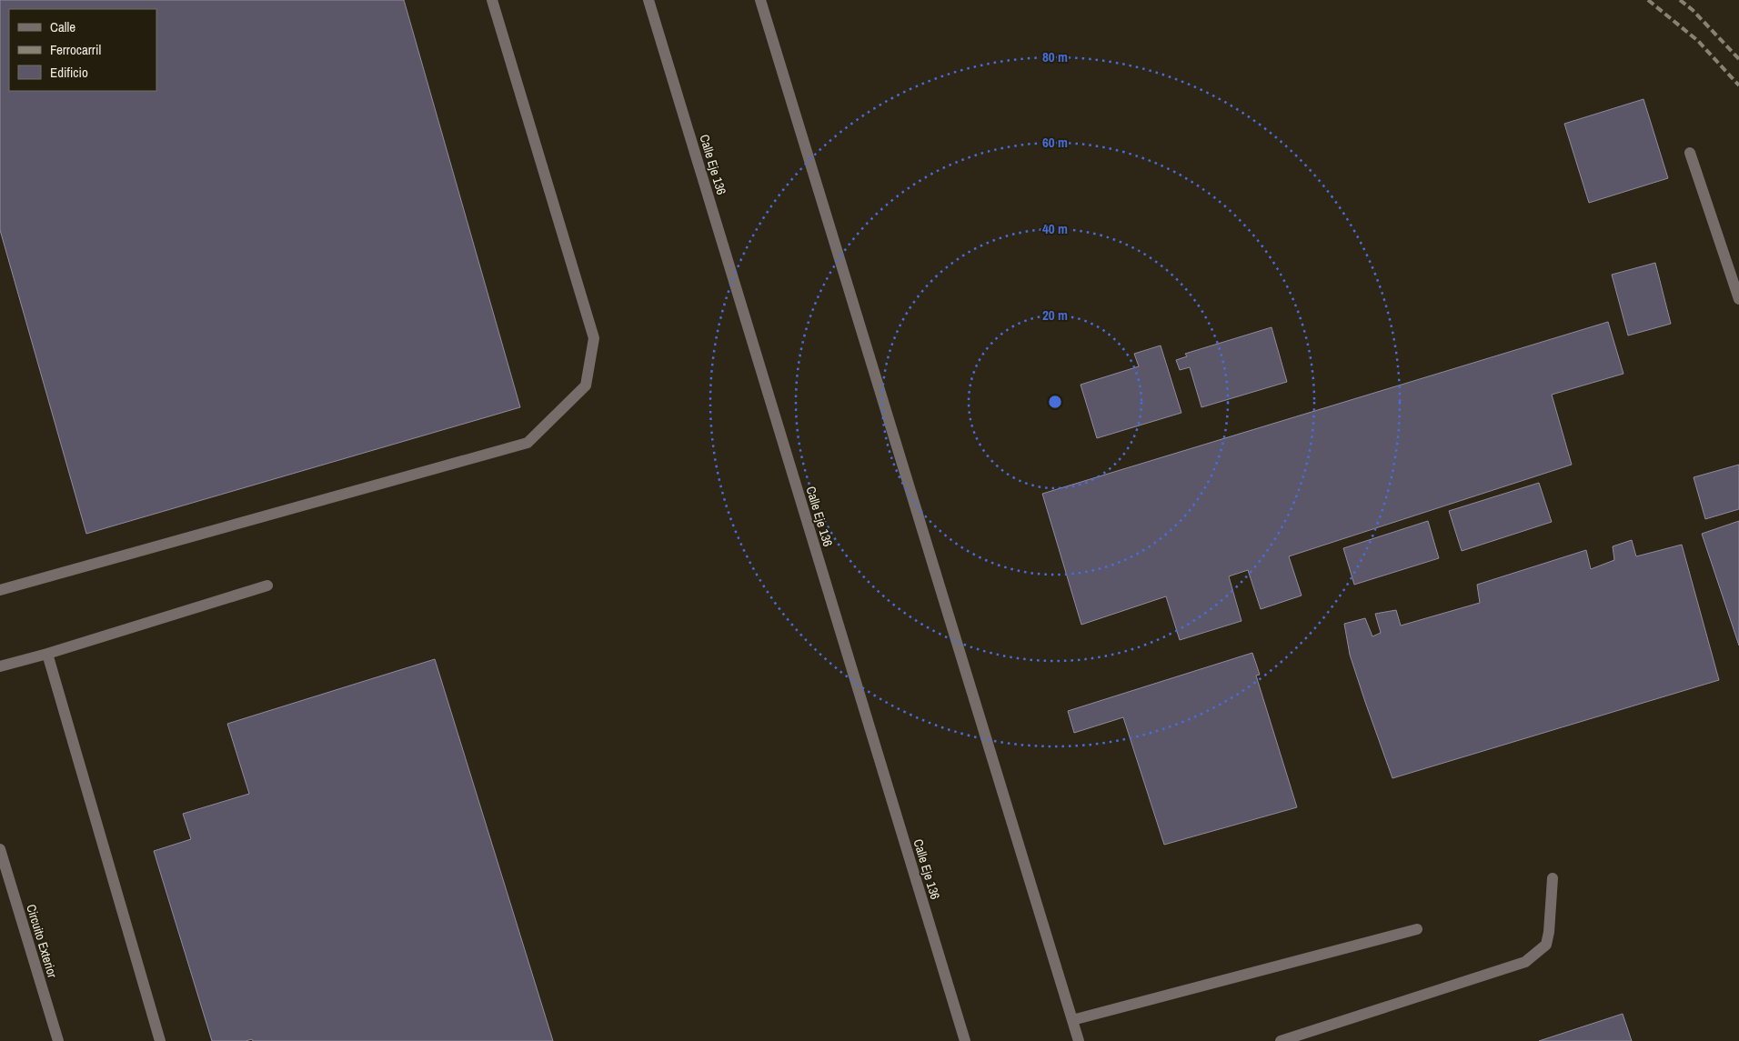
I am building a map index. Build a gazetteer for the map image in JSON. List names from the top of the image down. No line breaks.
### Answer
{"streets":{"street":["Calle Eje 136","Circuito Exterior"]},"legend":["Calle","Ferrocarril","Edificio"],"rings":["80 m","60 m","40 m","20 m"]}
